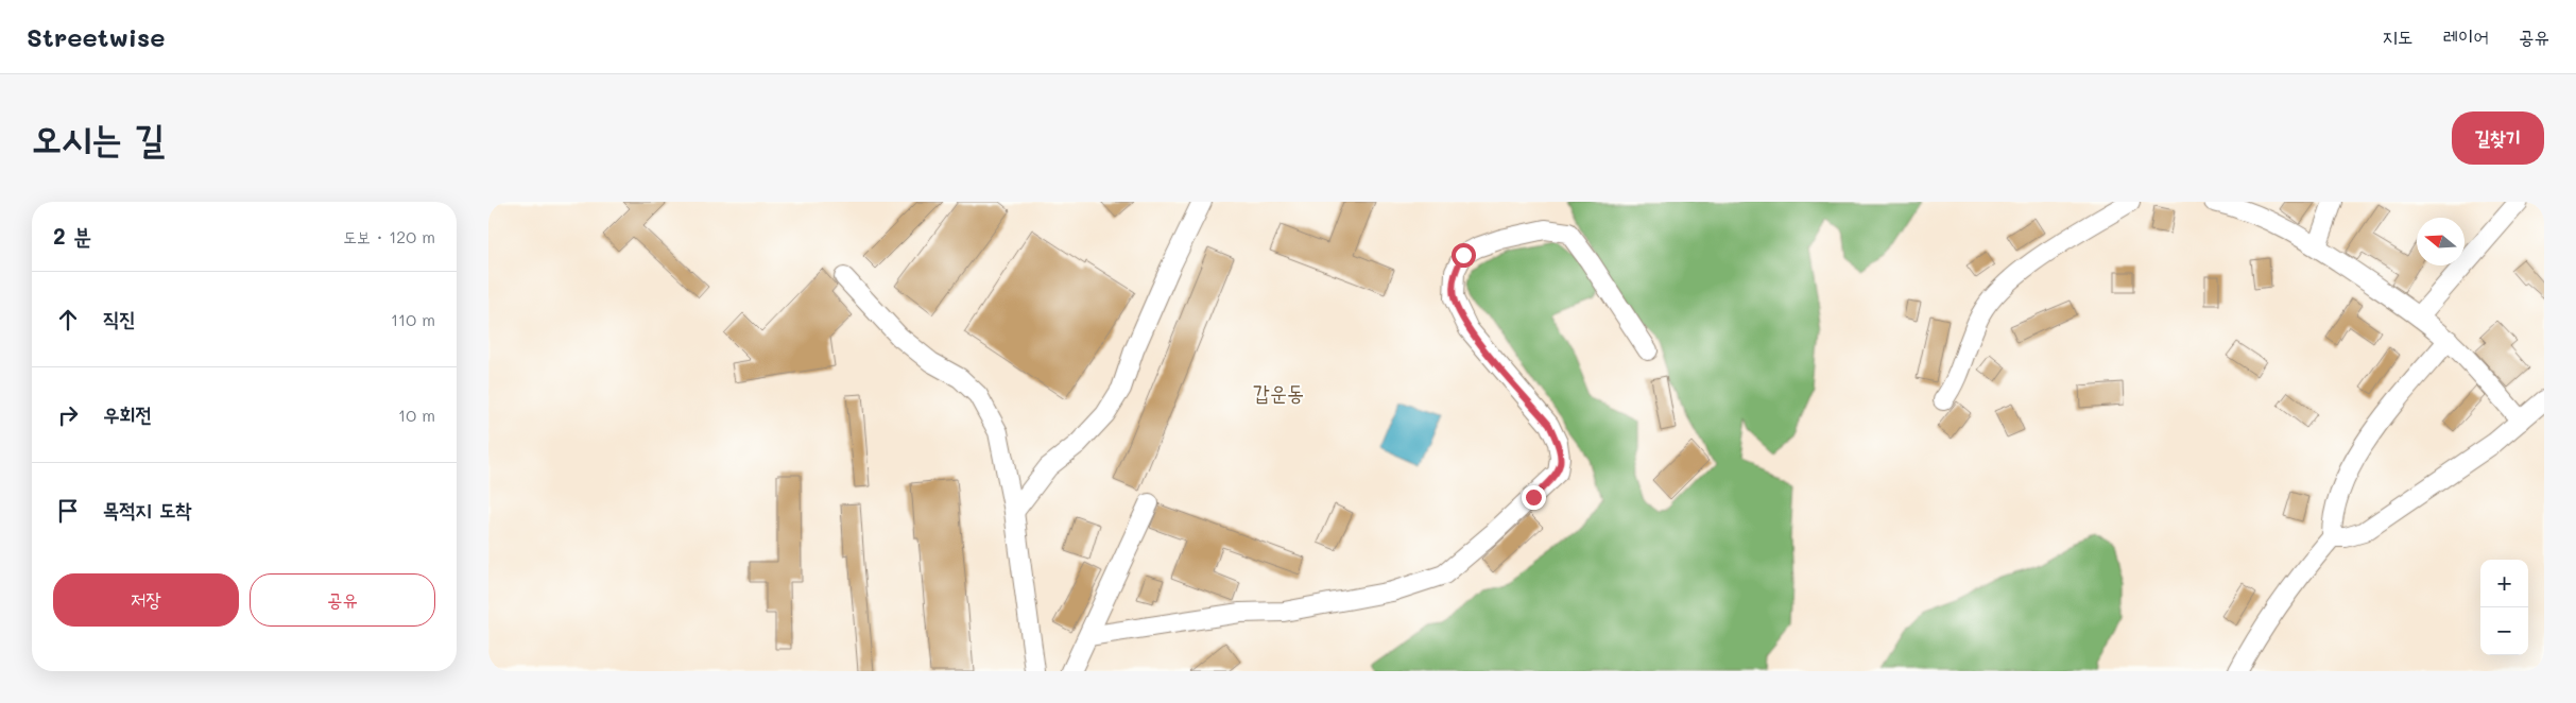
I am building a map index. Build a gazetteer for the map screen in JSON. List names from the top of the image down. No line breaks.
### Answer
{"districts":["갑운동"],"north":"left","page":{"header":"Streetwise","nav":["지도","레이어","공유"],"buttons":["길찾기",["저장","공유"]],"title":"오시는 길","heading":["2 분","도보 · 120 m"],"list":[["직진","110 m"],["우회전","10 m"],"목적지 도착"],"map_buttons":["+","−"]}}
